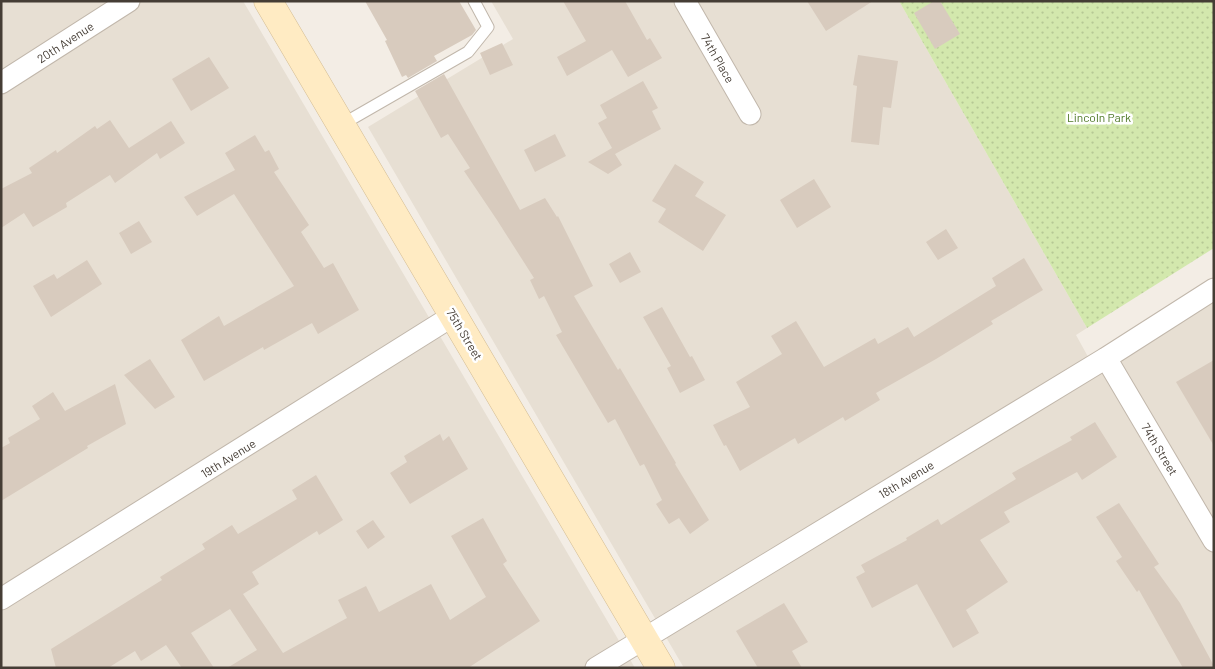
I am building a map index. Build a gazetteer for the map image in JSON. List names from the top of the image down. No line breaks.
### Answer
{"streets":{"street":["20th Avenue","74th Place","75th Street","74th Street","19th Avenue","18th Avenue"]},"crossings":[["75th Street","19th Avenue"],["75th Street","18th Avenue"],["74th Street","18th Avenue"]],"parks":["Lincoln Park"]}
